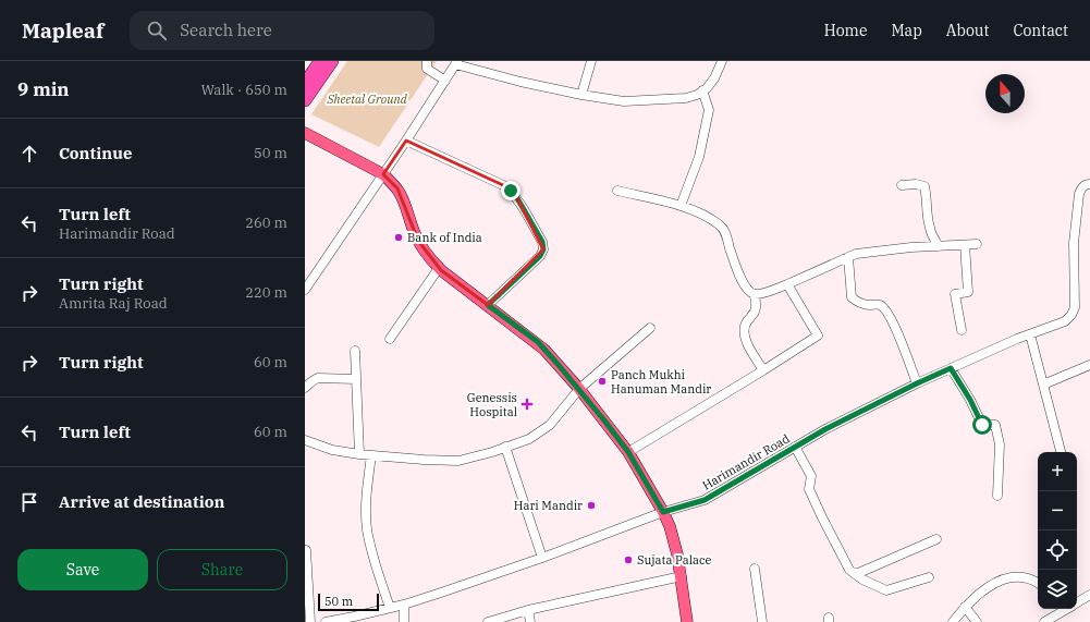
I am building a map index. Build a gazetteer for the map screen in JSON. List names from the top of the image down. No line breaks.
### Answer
{"streets":{"street":["Harimandir Road"]},"parks":["Sheetal Ground"],"places":{"other":["Bank of India","Panch Mukhi Hanuman Mandir","Hari Mandir","Sujata Palace"],"health":["Genessis Hospital"]},"scale_bar":"50 m","north":"top","page":{"header":"Mapleaf","search":"Search here","nav":["Home","Map","About","Contact"],"heading":["9 min","Walk · 650 m"],"list":[["Continue","50 m"],["Turn left","Harimandir Road","260 m"],["Turn right","Amrita Raj Road","220 m"],["Turn right","60 m"],["Turn left","60 m"],"Arrive at destination"],"map_buttons":["+","−"],"buttons":["Save","Share"],"scale":"50 m"}}
